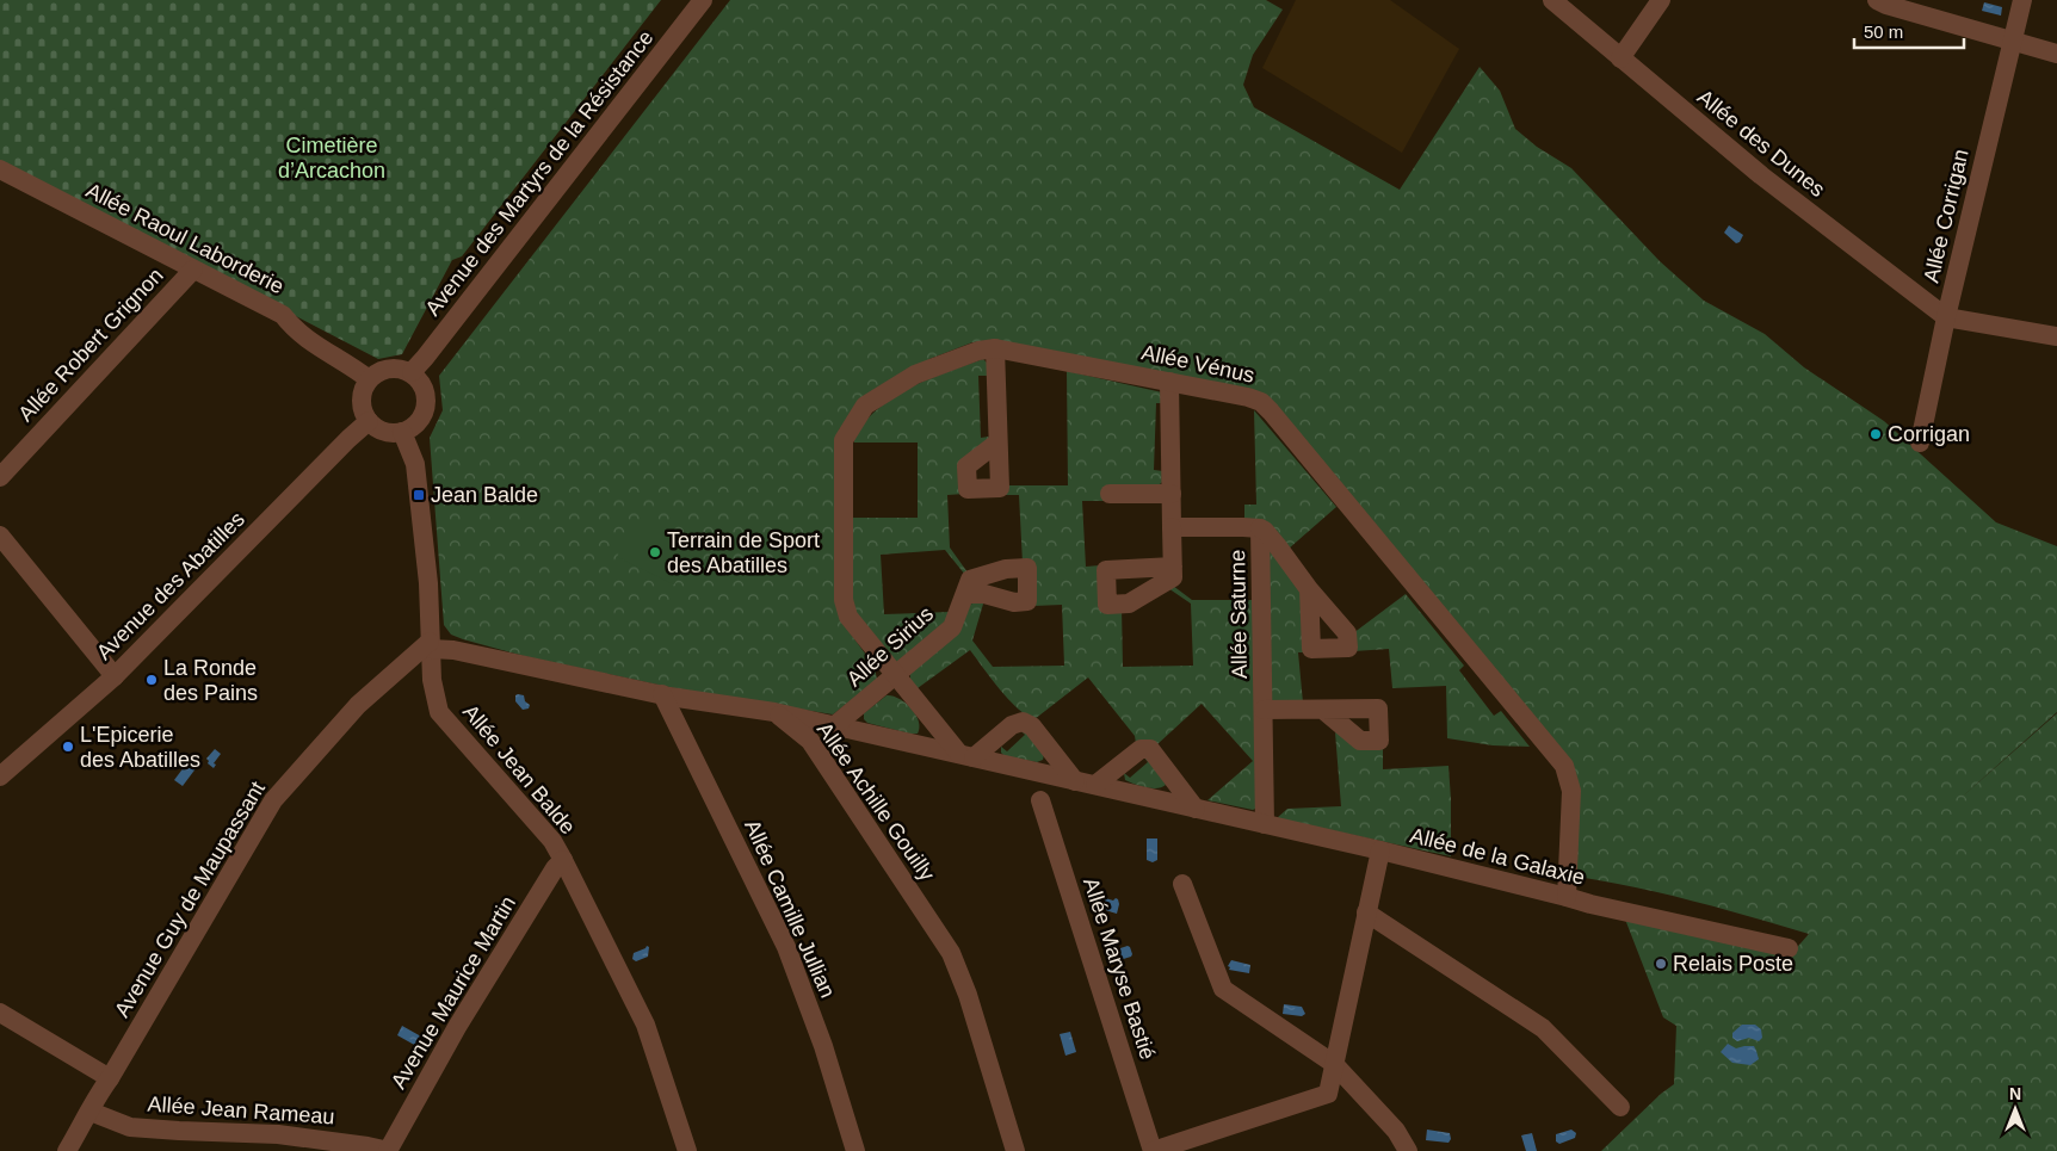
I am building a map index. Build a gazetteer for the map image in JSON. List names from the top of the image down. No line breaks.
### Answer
{"streets":{"street":["Allée des Dunes","Avenue des Martyrs de la Résistance","Allée Corrigan","Allée Raoul Laborderie","Allée Robert Grignon","Allée Vénus","Avenue des Abatilles","Allée Saturne","Allée Sirius","Allée Jean Balde","Allée Achille Gouilly","Allée de la Galaxie","Avenue Guy de Maupassant","Allée Camille Jullian","Allée Maryse Bastié","Avenue Maurice Martin","Allée Jean Rameau"]},"crossings":[["Allée des Dunes","Allée Corrigan"],["Avenue des Martyrs de la Résistance","Allée Raoul Laborderie"],["Avenue des Martyrs de la Résistance","Avenue des Abatilles"],["Avenue des Martyrs de la Résistance","Allée Jean Balde"],["Allée Raoul Laborderie","Allée Robert Grignon"],["Allée Raoul Laborderie","Avenue des Abatilles"],["Allée Raoul Laborderie","Allée Jean Balde"],["Allée Vénus","Allée Sirius"],["Allée Vénus","Allée de la Galaxie"],["Avenue des Abatilles","Allée Jean Balde"],["Allée Saturne","Allée de la Galaxie"],["Allée Sirius","Allée de la Galaxie"],["Allée Jean Balde","Avenue Guy de Maupassant"],["Allée Jean Balde","Avenue Maurice Martin"],["Allée Achille Gouilly","Allée de la Galaxie"],["Avenue Guy de Maupassant","Allée Jean Rameau"],["Avenue Maurice Martin","Allée Jean Rameau"]],"parks":["Cimetière d’Arcachon"],"places":{"other":["Corrigan","Terrain de Sport des Abatilles","La Ronde des Pains","L'Epicerie des Abatilles","Relais Poste"],"transit":["Jean Balde"]},"scale_bar":"50 m","north":"top"}
